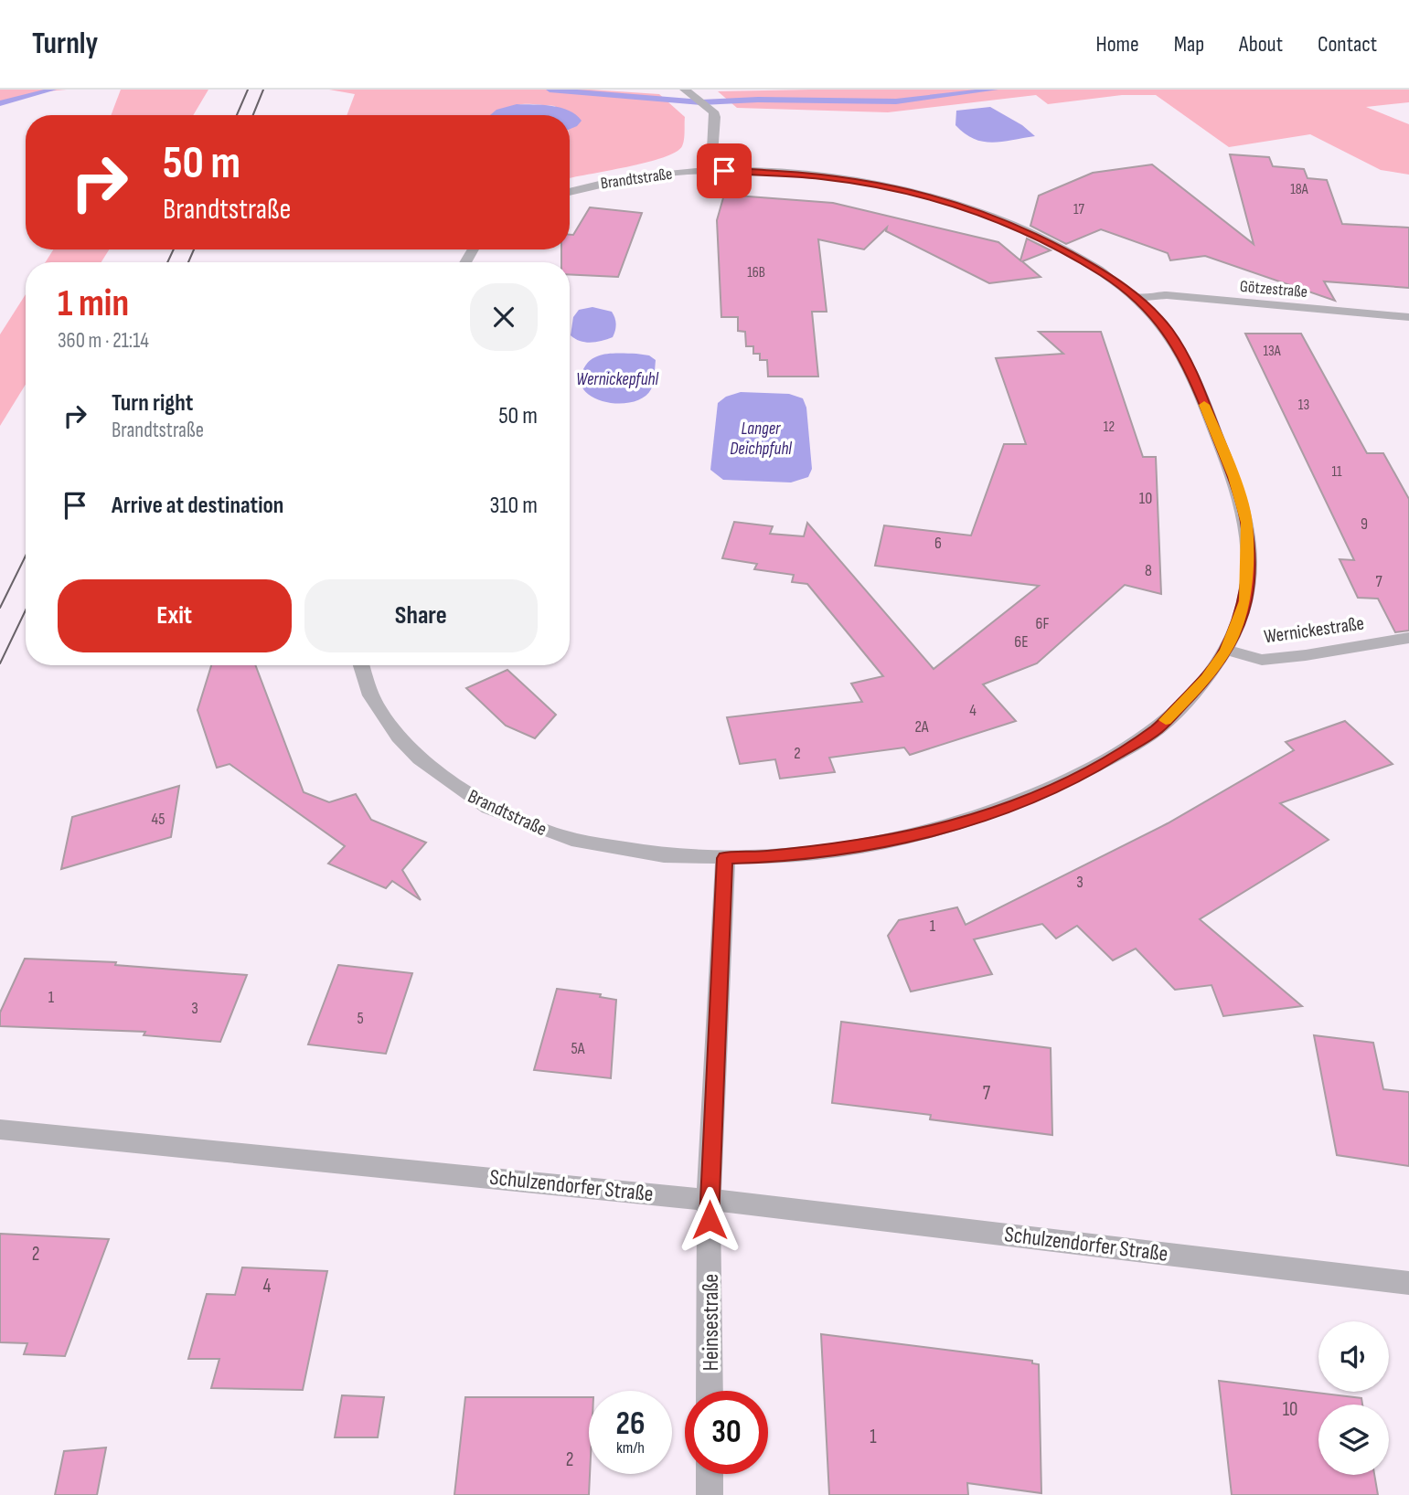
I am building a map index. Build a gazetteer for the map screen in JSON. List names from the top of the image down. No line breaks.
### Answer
{"streets":{"street":["Brandtstraße","Götzestraße","Wernickestraße","Schulzendorfer Straße","Heinsestraße"]},"crossings":[["Brandtstraße","Götzestraße"],["Brandtstraße","Wernickestraße"],["Schulzendorfer Straße","Heinsestraße"]],"water":["Wernickepfuhl","Langer Deichpfuhl"],"house_numbers":["18A","17","16B","13A","13","12","11","10","9","6","8","7","6F","6E","4","2A","2","45","3","1","1","3","5","5A","7","2","4","10","1","2"],"page":{"header":"Turnly","nav":["Home","Map","About","Contact"],"turn":["50 m","Brandtstraße"],"heading":["1 min","360 m · 21:14"],"list":[{"name":"Turn right","note":"Brandtstraße","value":"50 m"},{"name":"Arrive at destination","value":"310 m"}],"buttons":["Exit","Share"],"speed":"26 km/h","limit":"30"}}
